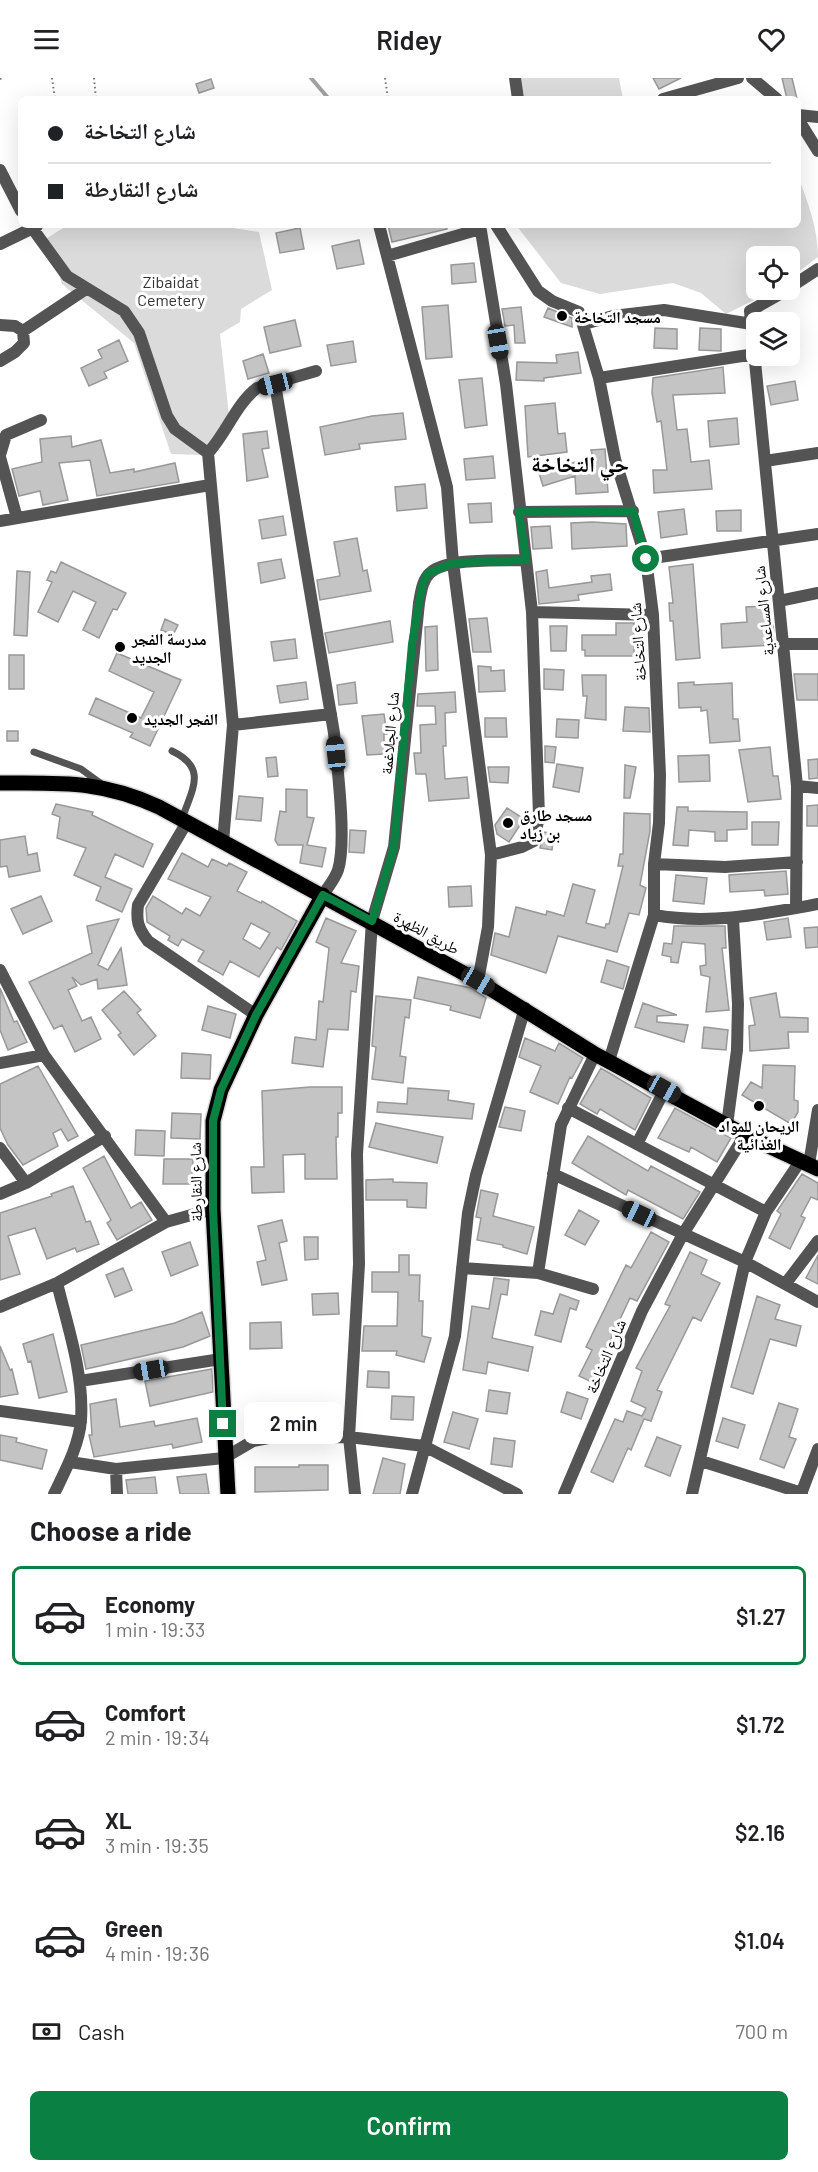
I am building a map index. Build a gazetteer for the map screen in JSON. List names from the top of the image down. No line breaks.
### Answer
{"streets":{"main road":["طريق الظهرة","شارع النقارطة"],"street":["شارع المساعدية","شارع التخاخة","شارع الجلاغمة"]},"crossings":[["شارع التخاخة","طريق الظهرة"],["شارع الجلاغمة","طريق الظهرة"],["طريق الظهرة","شارع النقارطة"]],"districts":["حي التخاخة"],"parks":["Zibaidat Cemetery"],"places":["مسجد التخاخة","مدرسة الفجر الجديد","الفجر الجديد","مسجد طارق بن زياد","الريحان للمواد الغذائية"],"page":{"header":"Ridey","banner":["شارع التخاخة","شارع النقارطة"],"bubble":"2 min","heading":"Choose a ride","list":[{"name":"Economy","note":"1 min · 19:33","value":"$1.27"},{"name":"Comfort","note":"2 min · 19:34","value":"$1.72"},{"name":"XL","note":"3 min · 19:35","value":"$2.16"},{"name":"Green","note":"4 min · 19:36","value":"$1.04"}],"pay":["Cash","700 m"],"buttons":"Confirm"}}
